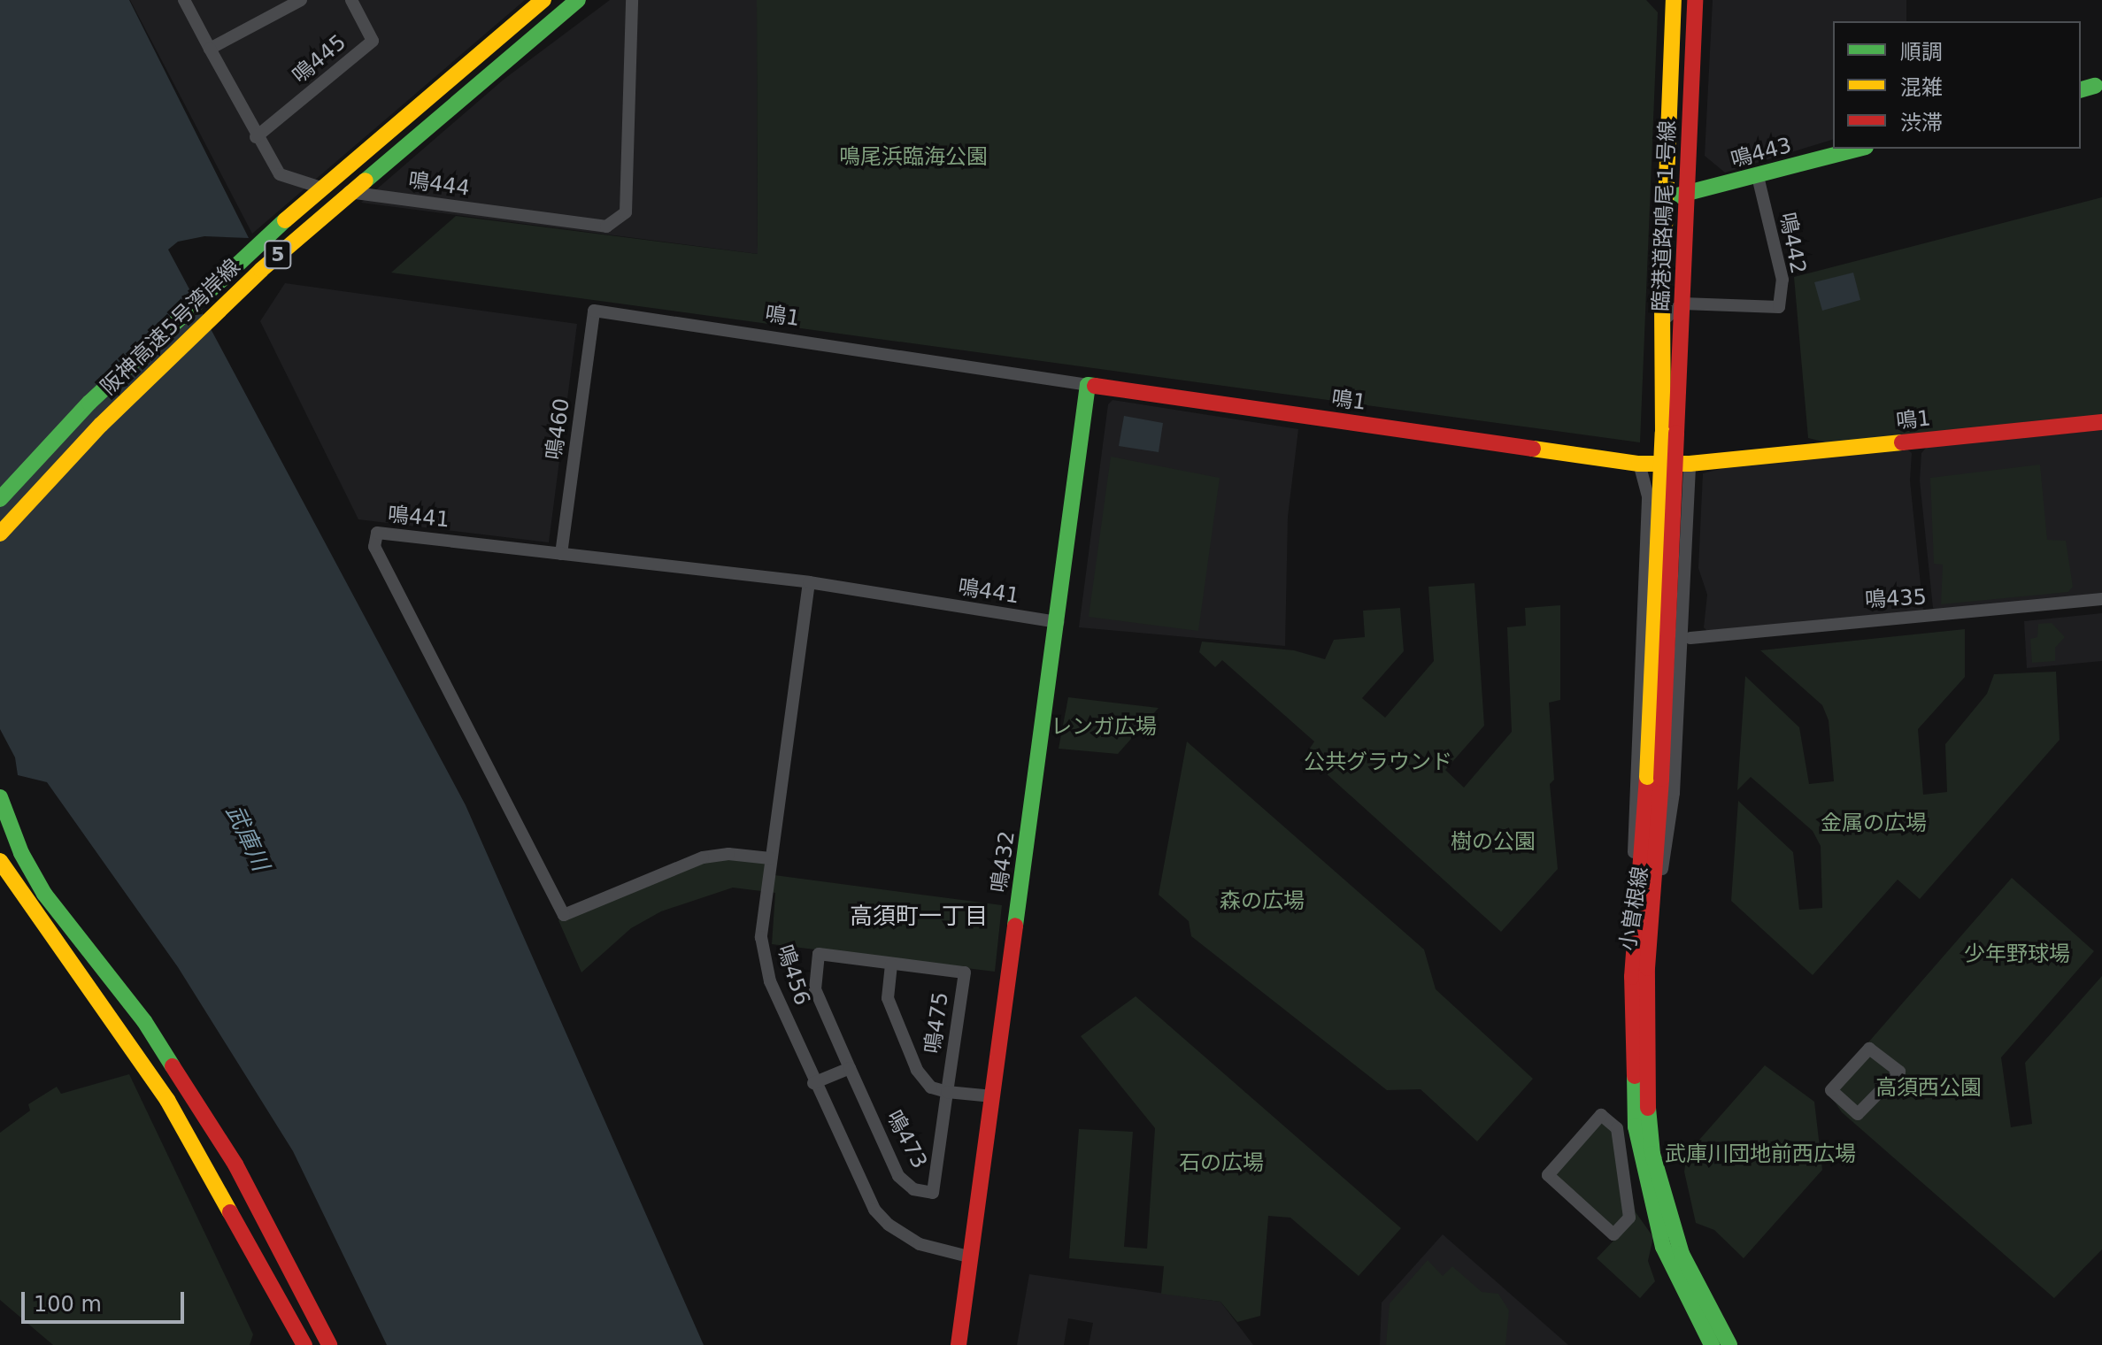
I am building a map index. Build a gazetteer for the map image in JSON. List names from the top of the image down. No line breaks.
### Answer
{"streets":{"main road":["鳴443","臨港道路鳴尾１号線","5","鳴1","阪神高速5号湾岸線","鳴432","小曽根線"],"street":["鳴445","鳴444","鳴442","鳴460","鳴441","鳴435","鳴456","鳴475","鳴473"]},"crossings":[["鳴445","鳴444"],["鳴443","臨港道路鳴尾１号線"],["鳴443","鳴442"],["臨港道路鳴尾１号線","鳴442"],["鳴1","鳴460"],["鳴1","鳴432"],["鳴1","小曽根線"],["鳴460","鳴441"],["鳴441","鳴432"],["鳴441","鳴456"],["鳴432","鳴456"],["鳴475","鳴473"]],"districts":["高須町一丁目"],"water":["武庫川"],"parks":["鳴尾浜臨海公園","レンガ広場","公共グラウンド","金属の広場","樹の公園","森の広場","少年野球場","高須西公園","武庫川団地前西広場","石の広場"],"legend":["順調","混雑","渋滞"],"scale_bar":"100 m"}
